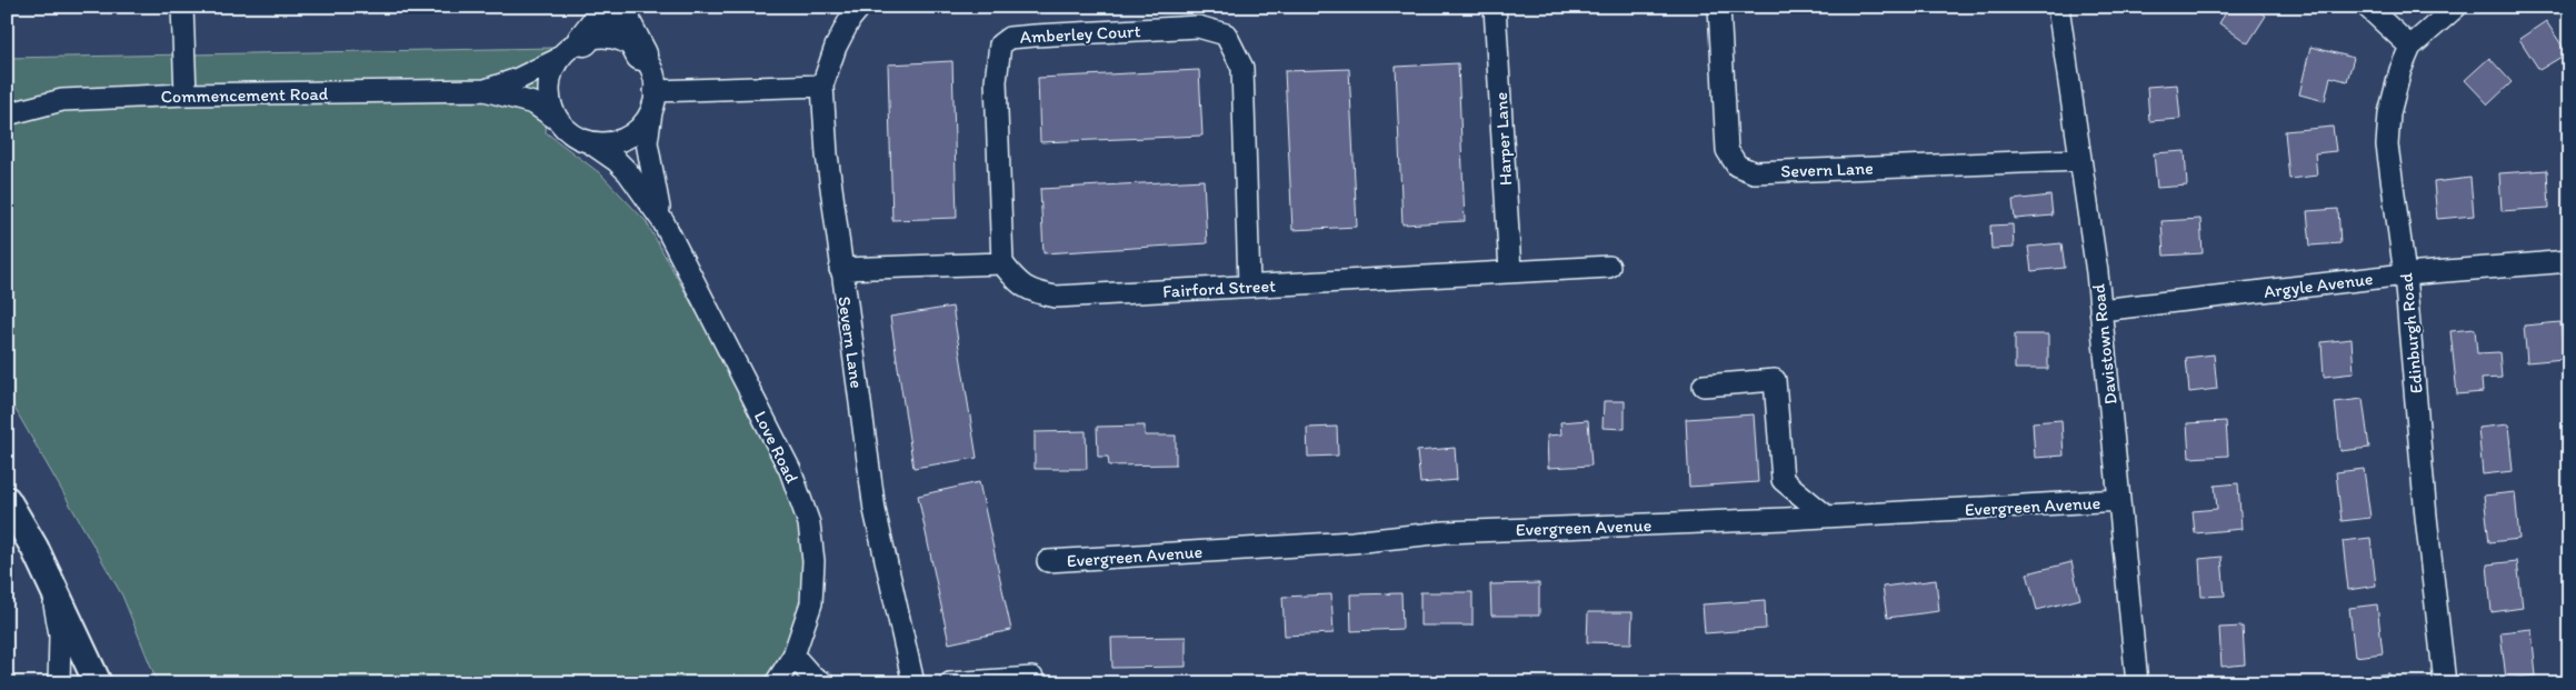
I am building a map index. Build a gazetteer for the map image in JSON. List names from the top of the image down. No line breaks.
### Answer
{"streets":{"street":["Amberley Court","Commencement Road","Harper Lane","Severn Lane","Argyle Avenue","Fairford Street","Edinburgh Road","Davistown Road","Love Road","Evergreen Avenue"]},"crossings":[["Amberley Court","Fairford Street"],["Commencement Road","Love Road"],["Harper Lane","Fairford Street"],["Severn Lane","Davistown Road"],["Argyle Avenue","Edinburgh Road"],["Argyle Avenue","Davistown Road"],["Davistown Road","Evergreen Avenue"]]}
